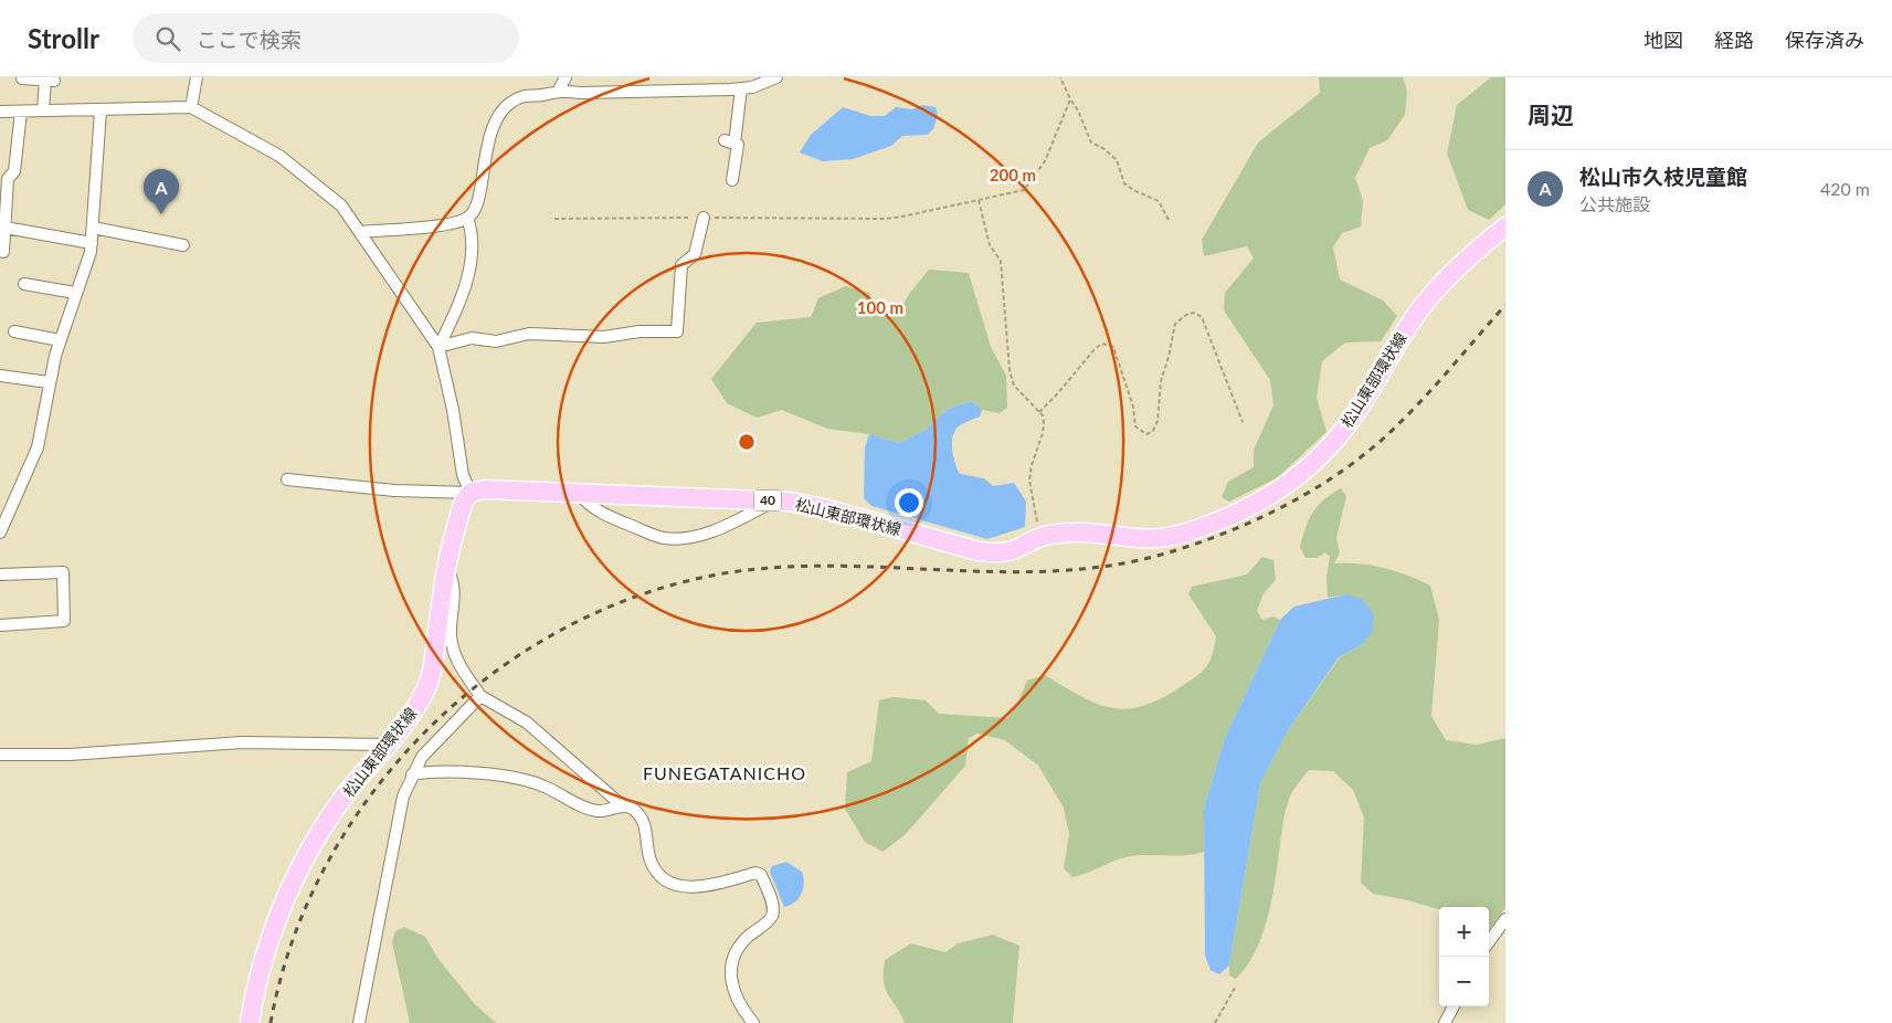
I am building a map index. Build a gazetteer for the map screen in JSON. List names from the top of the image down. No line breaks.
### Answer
{"streets":{"main road":["松山東部環状線","40"]},"districts":["FUNEGATANICHO"],"page":{"header":"Strollr","search":"ここで検索","nav":["地図","経路","保存済み"],"heading":"周辺","list":[{"mark":"A","name":"松山市久枝児童館","note":"公共施設","value":"420 m"}],"pins":"A","map_buttons":["+","−"]},"rings":["200 m","100 m"]}
